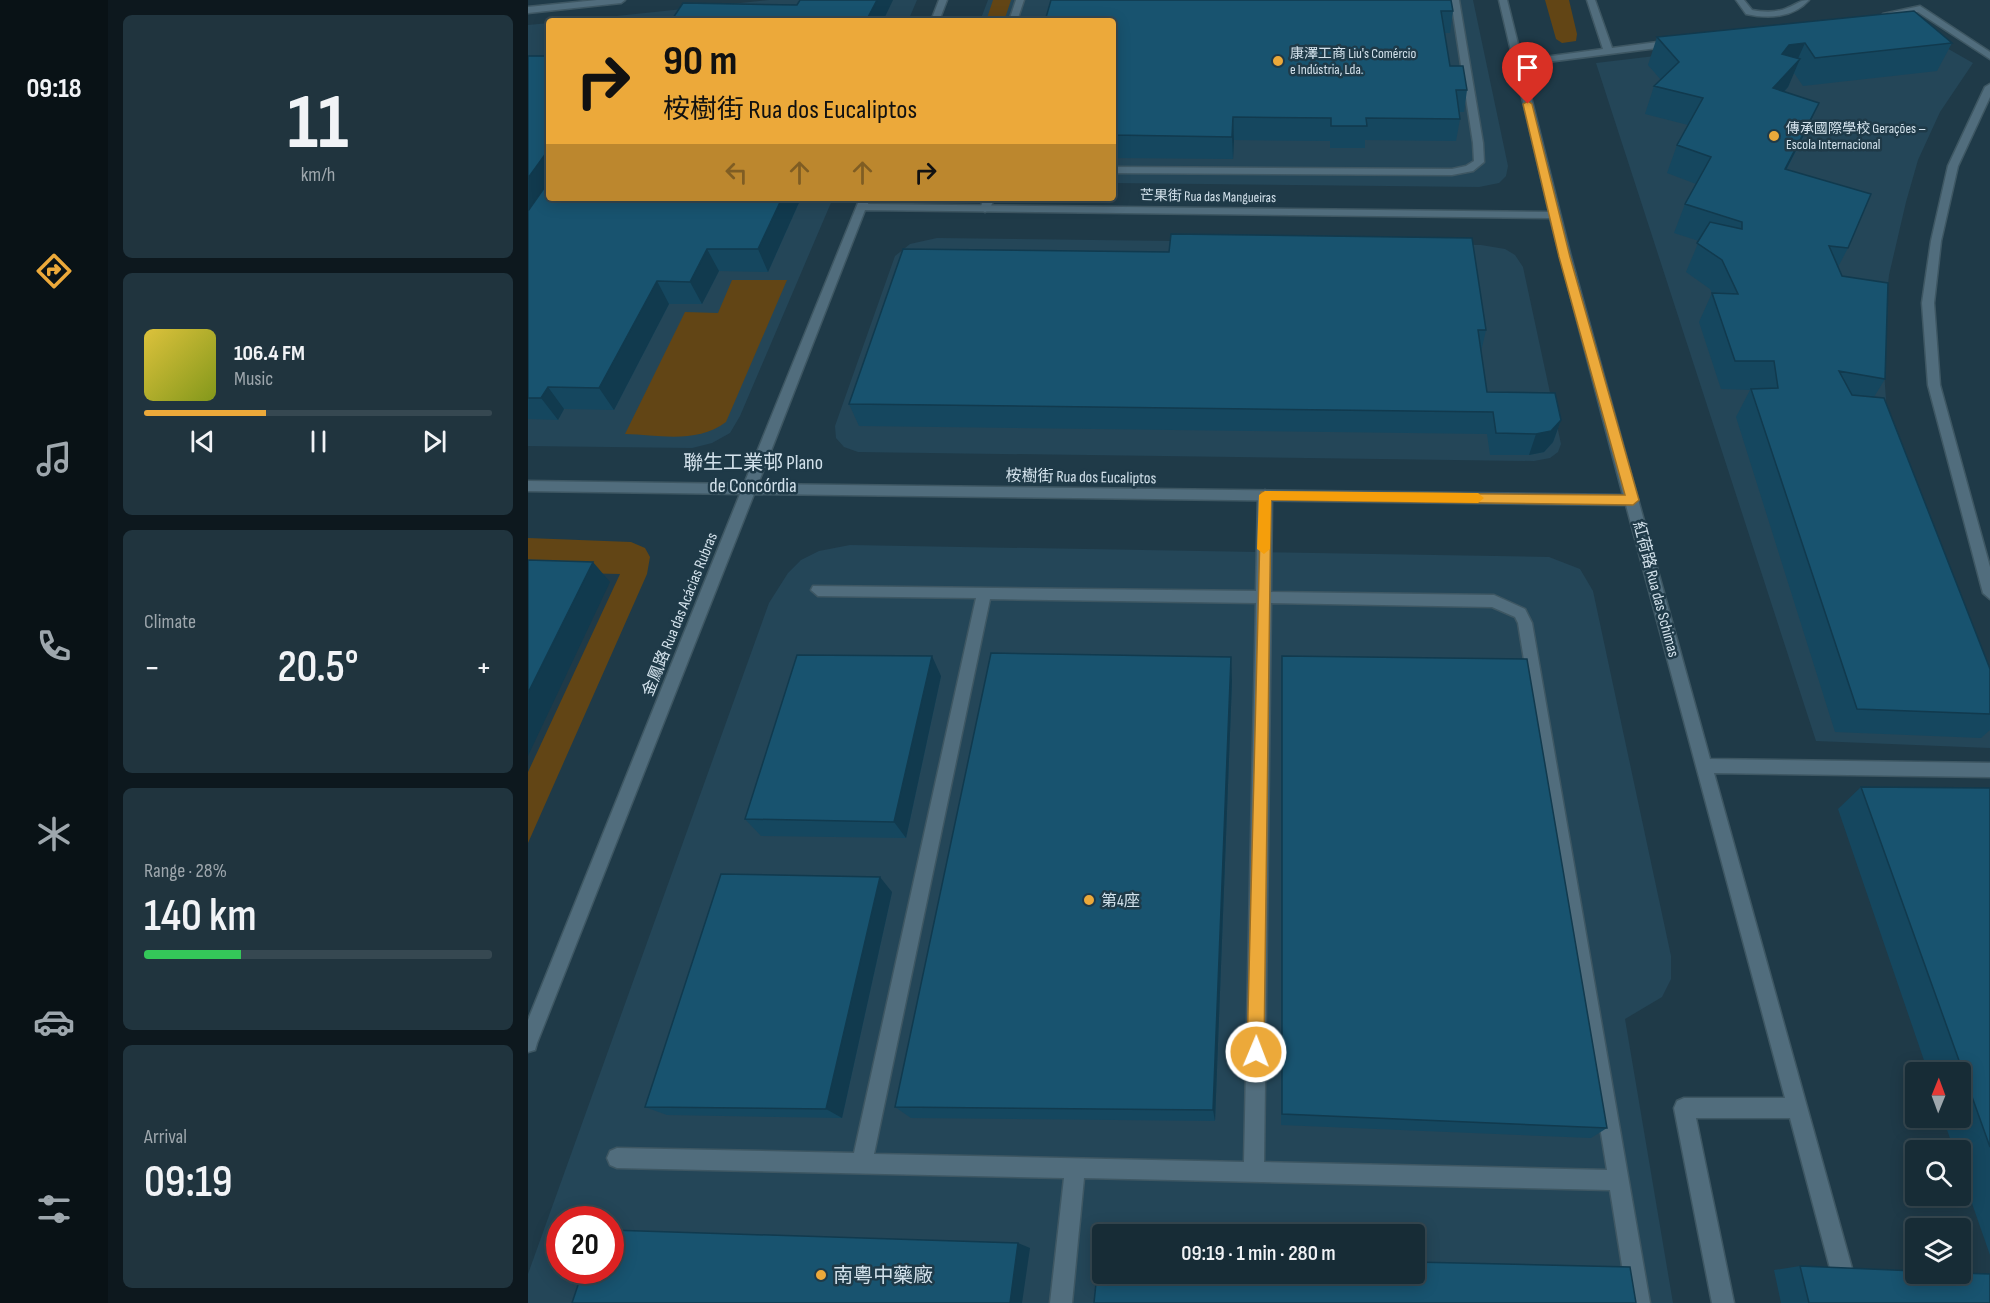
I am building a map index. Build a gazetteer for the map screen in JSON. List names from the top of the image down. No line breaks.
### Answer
{"streets":{"street":["芒果街 Rua das Mangueiras","桉樹街 Rua dos Eucaliptos","紅荷路 Rua das Schimas","金鳳路 Rua das Acácias Rubras"]},"crossings":[["芒果街 Rua das Mangueiras","紅荷路 Rua das Schimas"],["芒果街 Rua das Mangueiras","金鳳路 Rua das Acácias Rubras"],["桉樹街 Rua dos Eucaliptos","紅荷路 Rua das Schimas"],["桉樹街 Rua dos Eucaliptos","金鳳路 Rua das Acácias Rubras"]],"districts":["聯生工業邨 Plano de Concórdia"],"places":["康澤工商 Liu's Comércio e Indústria, Lda.","傳承國際學校 Gerações – Escola Internacional","第4座","南粵中藥廠"],"north":"top","page":{"tabs":"09:18","tile":[["11","km/h"],"Climate",["Range · 28%","140 km"],["Arrival","09:19"]],"turn":["90 m","桉樹街 Rua dos Eucaliptos"],"song":["106.4 FM","Music"],"heat":["−","20.5°","+"],"limit":"20","trip":"09:19 · 1 min · 280 m"}}
